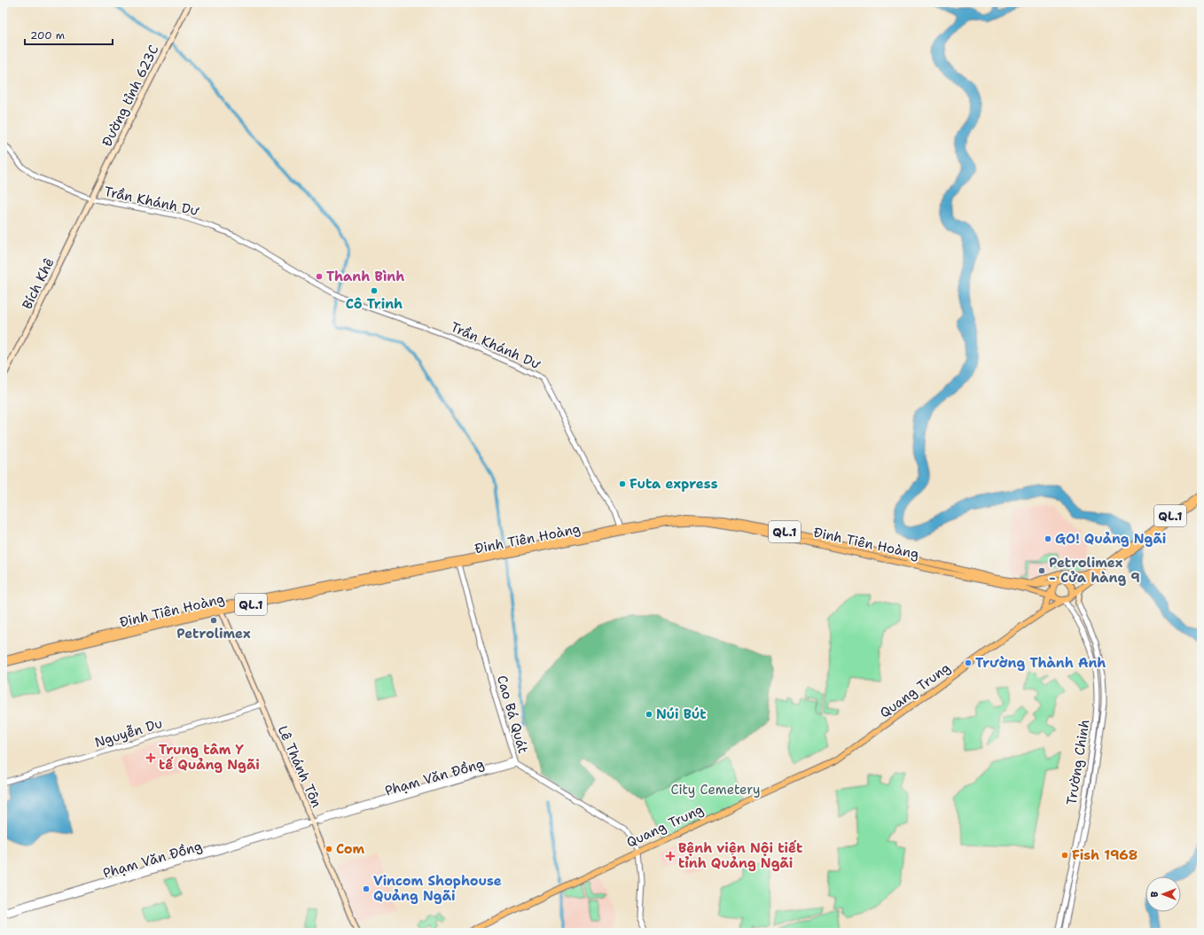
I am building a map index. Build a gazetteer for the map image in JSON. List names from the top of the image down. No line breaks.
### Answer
{"streets":{"main road":["Đường tỉnh 623C","Bích Khê","QL.1","Đinh Tiên Hoàng","Quang Trung","Lê Thánh Tôn"],"street":["Trần Khánh Dư","Cao Bá Quát","Nguyễn Du","Trường Chinh","Phạm Văn Đồng"]},"crossings":[["Đường tỉnh 623C","Trần Khánh Dư"],["Đường tỉnh 623C","Bích Khê"],["Trần Khánh Dư","Bích Khê"],["Trần Khánh Dư","Đinh Tiên Hoàng"],["QL.1","Đinh Tiên Hoàng"],["QL.1","Quang Trung"],["QL.1","Trường Chinh"],["Đinh Tiên Hoàng","Quang Trung"],["Đinh Tiên Hoàng","Cao Bá Quát"],["Đinh Tiên Hoàng","Trường Chinh"],["Đinh Tiên Hoàng","Lê Thánh Tôn"],["Quang Trung","Cao Bá Quát"],["Quang Trung","Trường Chinh"],["Cao Bá Quát","Phạm Văn Đồng"],["Nguyễn Du","Lê Thánh Tôn"],["Lê Thánh Tôn","Phạm Văn Đồng"]],"parks":["City Cemetery"],"places":{"other":["Thanh Bình","Cô Trinh","Futa express","GO! Quảng Ngãi","Petrolimex - Cửa hàng 9","Petrolimex","Trường Thành Anh","Núi Bút","Com","Fish 1968","Vincom Shophouse Quảng Ngãi"],"health":["Trung tâm Y tế Quảng Ngãi","Bệnh viện Nội tiết tỉnh Quảng Ngãi"]},"scale_bar":"200 m","north":"left"}
